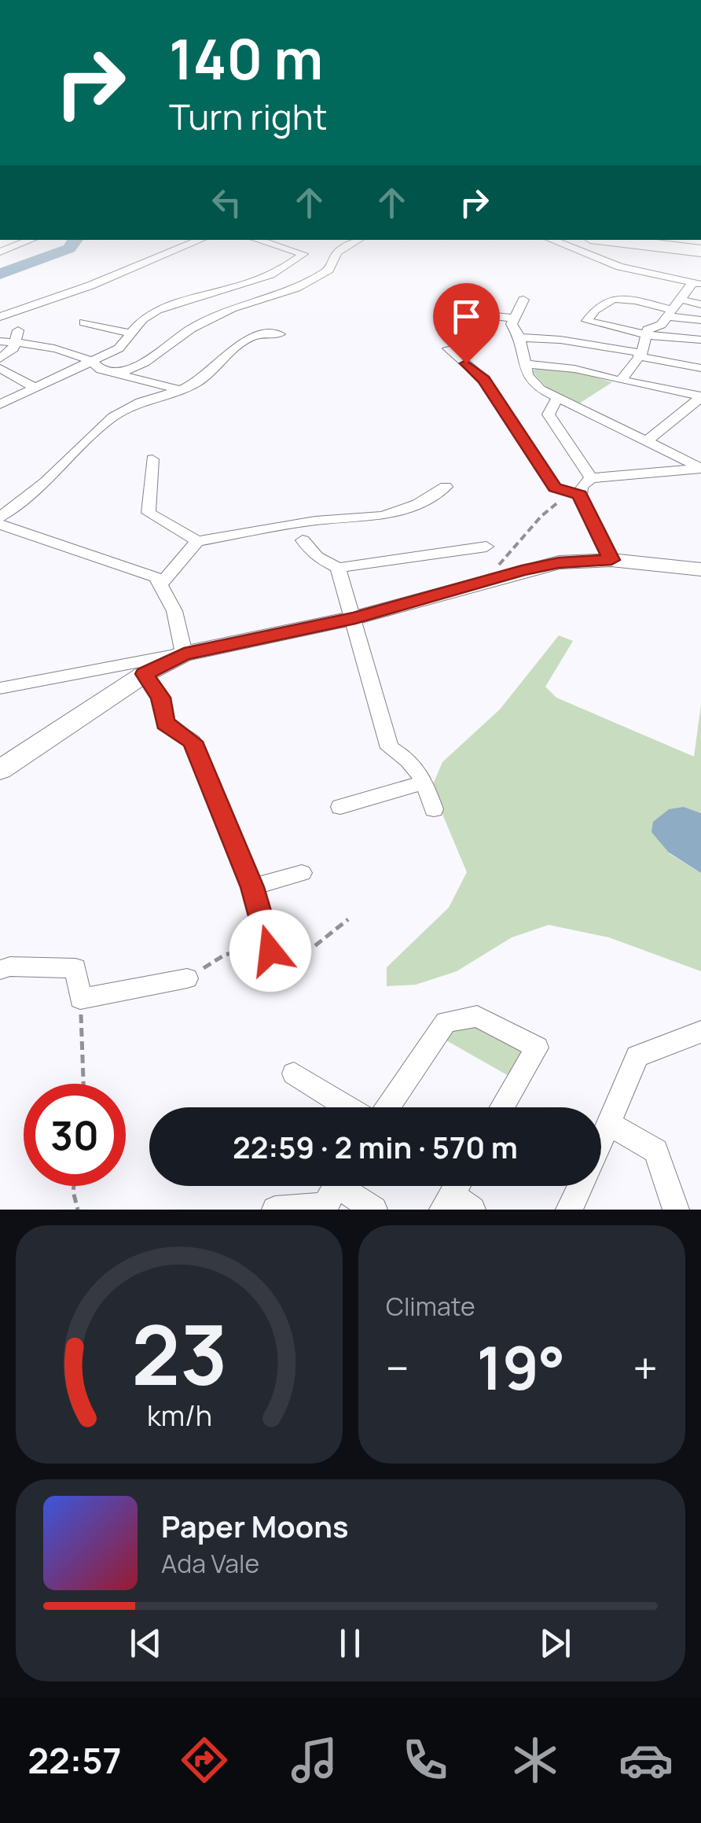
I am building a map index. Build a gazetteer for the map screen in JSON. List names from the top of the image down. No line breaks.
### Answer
{"page":{"turn":["140 m","Turn right"],"limit":"30","trip":"22:59 · 2 min · 570 m","tile":"Climate","heat":["−","19°","+"],"song":["Paper Moons","Ada Vale"],"tabs":"22:57","gauge":["23","km/h"]}}
